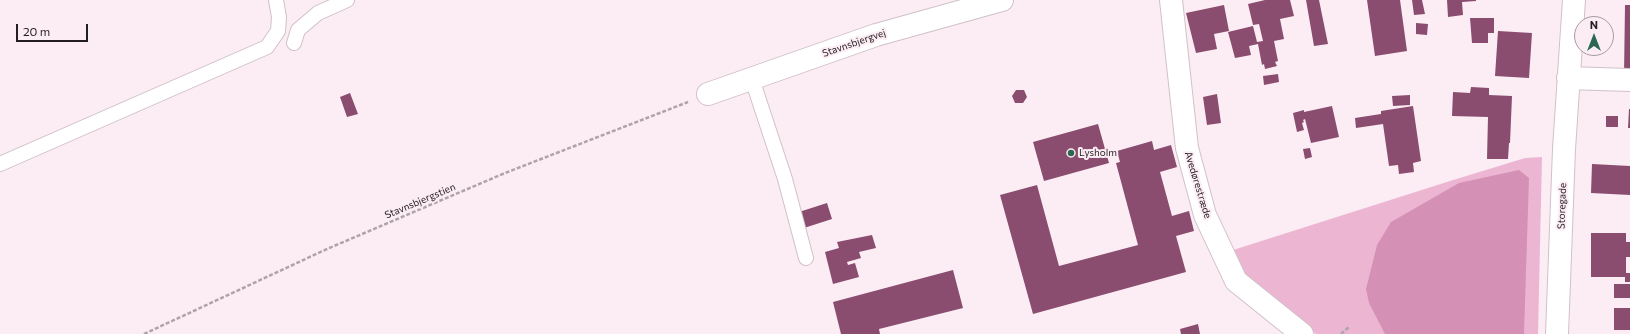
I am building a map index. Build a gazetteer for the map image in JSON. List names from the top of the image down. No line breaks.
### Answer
{"streets":{"street":["Stavnsbjergvej","Avedørestræde","Storegade"],"path":["Stavnsbjergstien"]},"crossings":[["Stavnsbjergvej","Stavnsbjergstien"]],"places":["Lysholm"],"scale_bar":"20 m","north":"top"}
